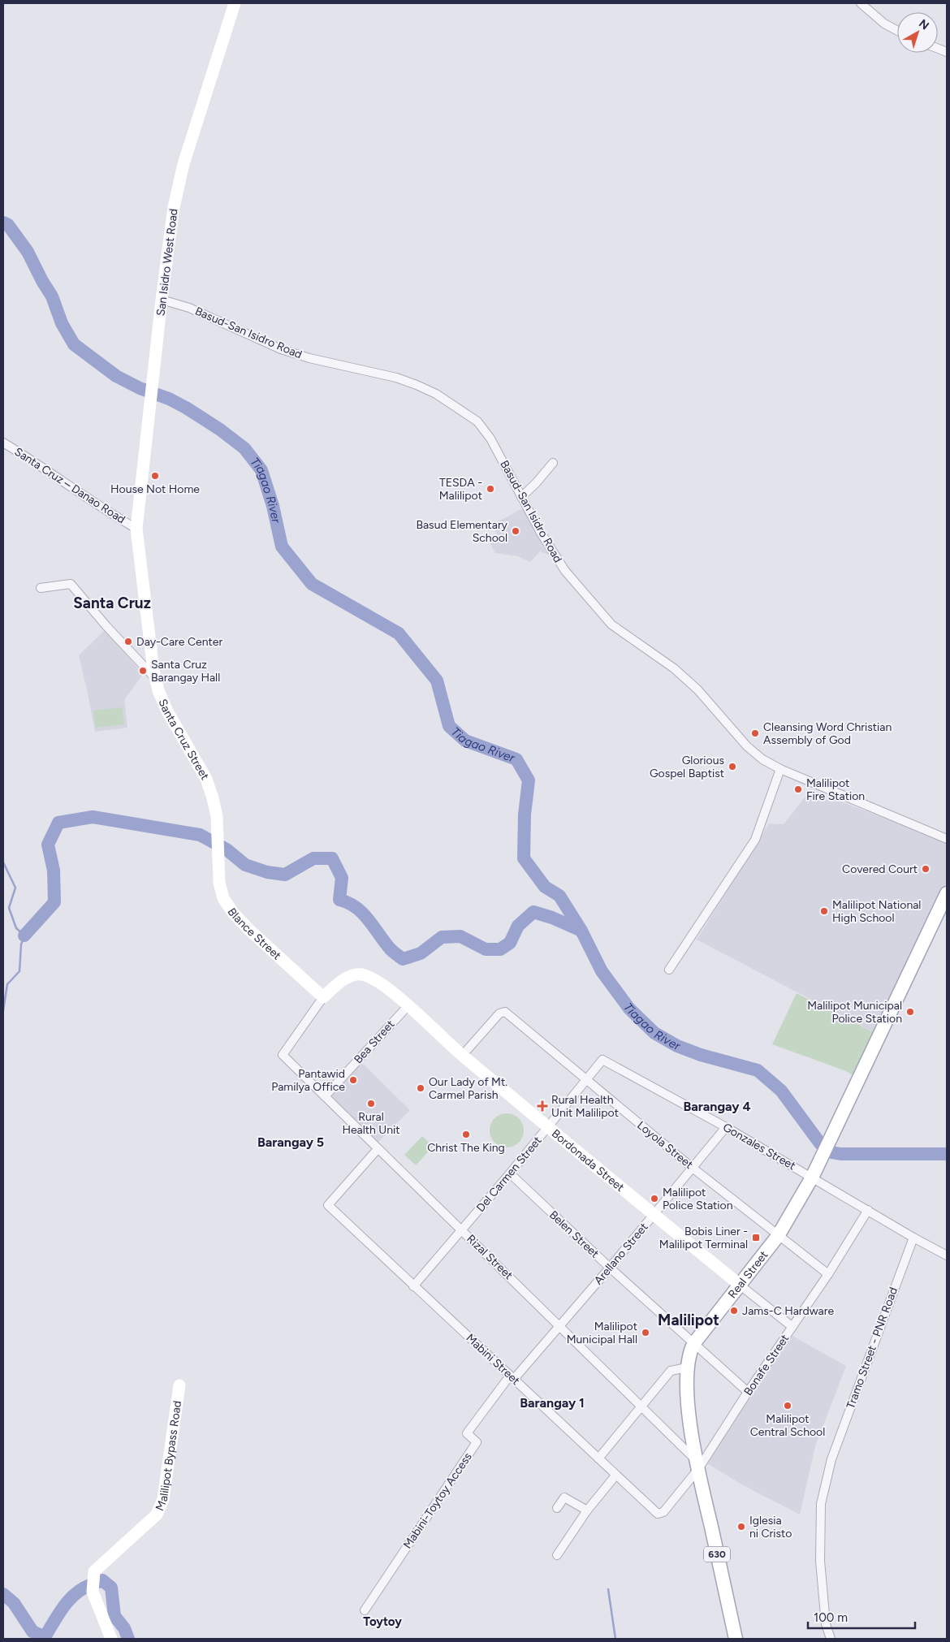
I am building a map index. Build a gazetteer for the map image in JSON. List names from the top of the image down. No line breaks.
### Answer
{"streets":{"main road":["Real Street","630"],"street":["San Isidro West Road","Basud-San Isidro Road","Santa Cruz – Danao Road","Santa Cruz Street","Blance Street","Bea Street","Loyola Street","Gonzales Street","Bordonada Street","Del Carmen Street","Belen Street","Arellano Street","Rizal Street","Tramo Street - PNR Road","Mabini Street","Bonafe Street","Malilipot Bypass Road","Mabini-Toytoy Access"]},"crossings":[["San Isidro West Road","Basud-San Isidro Road"],["San Isidro West Road","Santa Cruz – Danao Road"],["San Isidro West Road","Santa Cruz Street"],["Santa Cruz – Danao Road","Santa Cruz Street"],["Santa Cruz Street","Blance Street"],["Blance Street","Bordonada Street"],["Blance Street","Rizal Street"],["Bea Street","Bordonada Street"],["Bea Street","Rizal Street"],["Loyola Street","Bordonada Street"],["Loyola Street","Del Carmen Street"],["Loyola Street","Arellano Street"],["Loyola Street","Real Street"],["Loyola Street","Bonafe Street"],["Gonzales Street","Del Carmen Street"],["Gonzales Street","Arellano Street"],["Gonzales Street","Real Street"],["Gonzales Street","Tramo Street - PNR Road"],["Gonzales Street","Bonafe Street"],["Bordonada Street","Del Carmen Street"],["Bordonada Street","Arellano Street"],["Bordonada Street","Rizal Street"],["Bordonada Street","Real Street"],["Del Carmen Street","Belen Street"],["Del Carmen Street","Rizal Street"],["Del Carmen Street","Mabini Street"],["Belen Street","Arellano Street"],["Belen Street","Real Street"],["Belen Street","Bonafe Street"],["Arellano Street","Rizal Street"],["Arellano Street","Mabini Street"],["Arellano Street","Mabini-Toytoy Access"],["Rizal Street","Real Street"],["Rizal Street","Mabini Street"],["Rizal Street","Bonafe Street"],["Rizal Street","630"],["Real Street","Bonafe Street"],["Real Street","630"],["Mabini Street","Bonafe Street"],["Mabini Street","Mabini-Toytoy Access"],["Bonafe Street","630"]],"districts":["Santa Cruz","Barangay 4","Barangay 5","Malilipot","Barangay 1","Toytoy"],"water":["Tiagao River"],"places":{"other":["House Not Home","TESDA - Malilipot","Basud Elementary School","Day-Care Center","Santa Cruz Barangay Hall","Cleansing Word Christian Assembly of God","Glorious Gospel Baptist","Malilipot Fire Station","Covered Court","Malilipot National High School","Malilipot Municipal Police Station","Pantawid Pamilya Office","Our Lady of Mt. Carmel Parish","Rural Health Unit","Christ The King","Malilipot Police Station","Jams-C Hardware","Malilipot Municipal Hall","Malilipot Central School","Iglesia ni Cristo"],"health":["Rural Health Unit Malilipot"],"transit":["Bobis Liner - Malilipot Terminal"]},"scale_bar":"100 m","north":"top right"}
